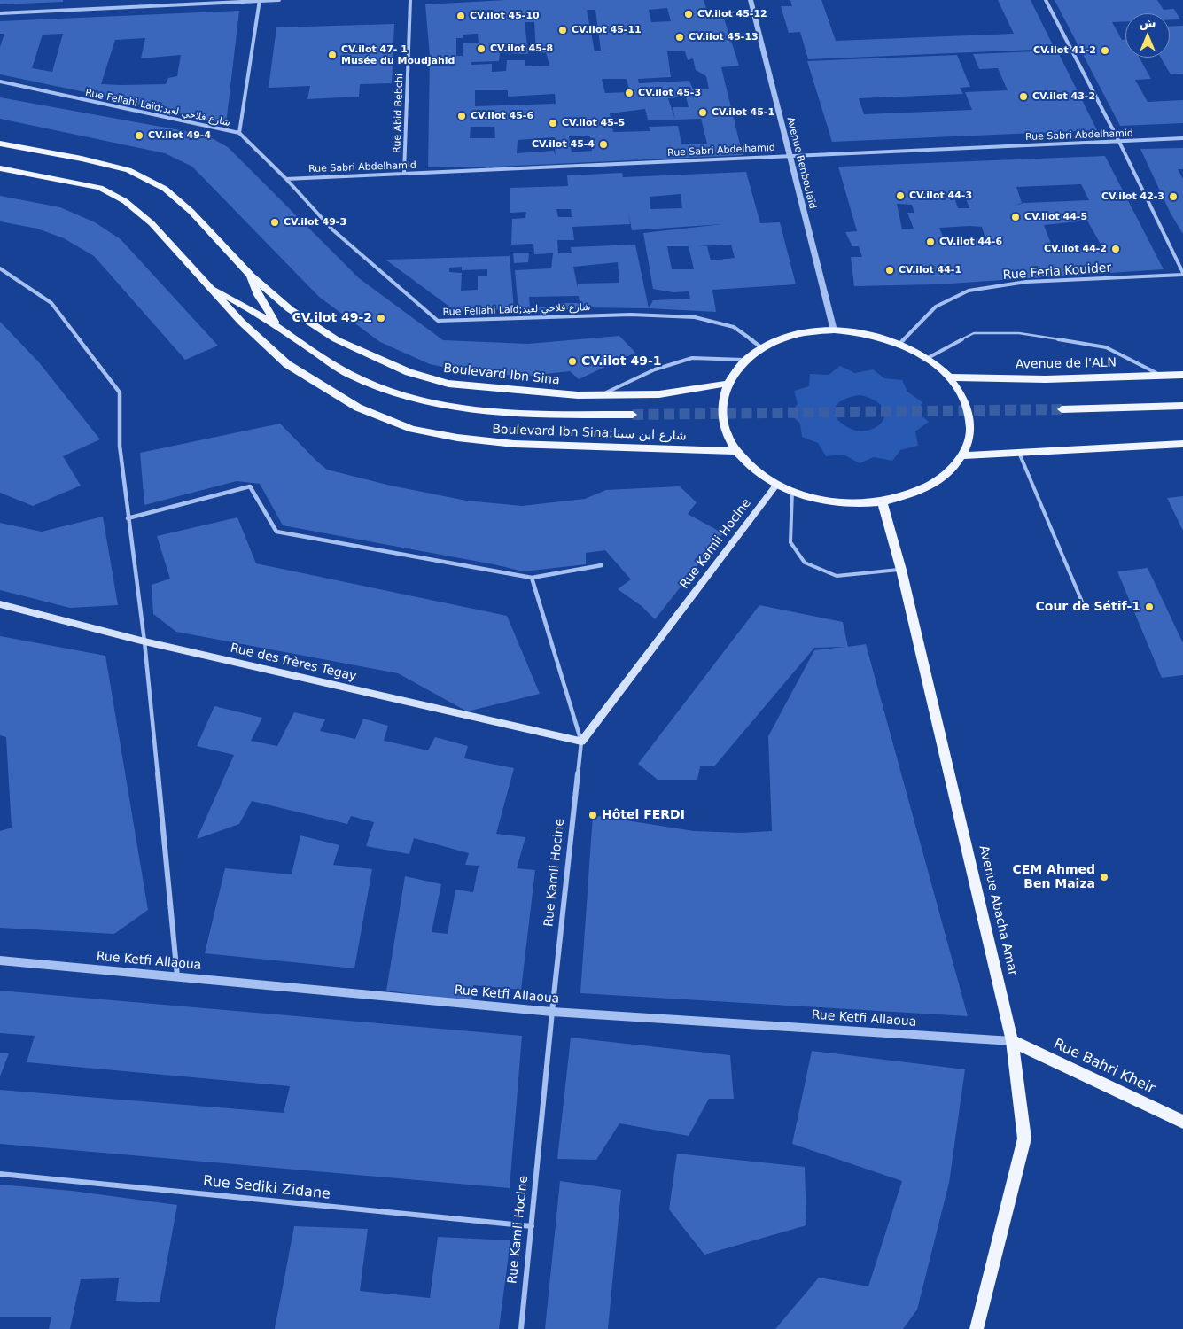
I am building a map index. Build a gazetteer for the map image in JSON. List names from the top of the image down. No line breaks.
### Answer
{"streets":{"main road":["Avenue de l'ALN","Boulevard Ibn Sina","Boulevard Ibn Sina:شارع ابن سينا","Rue Kamli Hocine","Rue des frères Tegay","Avenue Abacha Amar","Rue Bahri Kheir"],"street":["Rue Fellahi Laïd;شارع فلاحي لعيد","Rue Abid Bebchi","Rue Sabri Abdelhamid","Avenue Benboulaïd","Rue Feria Kouider","Rue Ketfi Allaoua","Rue Sediki Zidane"]},"crossings":[["Rue Fellahi Laïd;شارع فلاحي لعيد","Rue Sabri Abdelhamid"],["Rue Abid Bebchi","Rue Sabri Abdelhamid"],["Rue Sabri Abdelhamid","Avenue Benboulaïd"],["Rue Kamli Hocine","Rue des frères Tegay"],["Rue Kamli Hocine","Rue Ketfi Allaoua"],["Rue Kamli Hocine","Rue Sediki Zidane"],["Avenue Abacha Amar","Rue Ketfi Allaoua"],["Avenue Abacha Amar","Rue Bahri Kheir"],["Rue Ketfi Allaoua","Rue Bahri Kheir"]],"places":["CV.ilot 45-12","CV.ilot 45-10","CV.ilot 45-11","CV.ilot 45-13","CV.ilot 45-8","CV.ilot 41-2","CV.ilot 47- 1 Musée du Moudjahid","CV.ilot 45-3","CV.ilot 43-2","CV.ilot 45-1","CV.ilot 45-6","CV.ilot 45-5","CV.ilot 49-4","CV.ilot 45-4","CV.ilot 44-3","CV.ilot 42-3","CV.ilot 44-5","CV.ilot 49-3","CV.ilot 44-6","CV.ilot 44-2","CV.ilot 44-1","CV.ilot 49-2","CV.ilot 49-1","Cour de Sétif-1","Hôtel FERDI","CEM Ahmed Ben Maiza"],"north":"top"}
